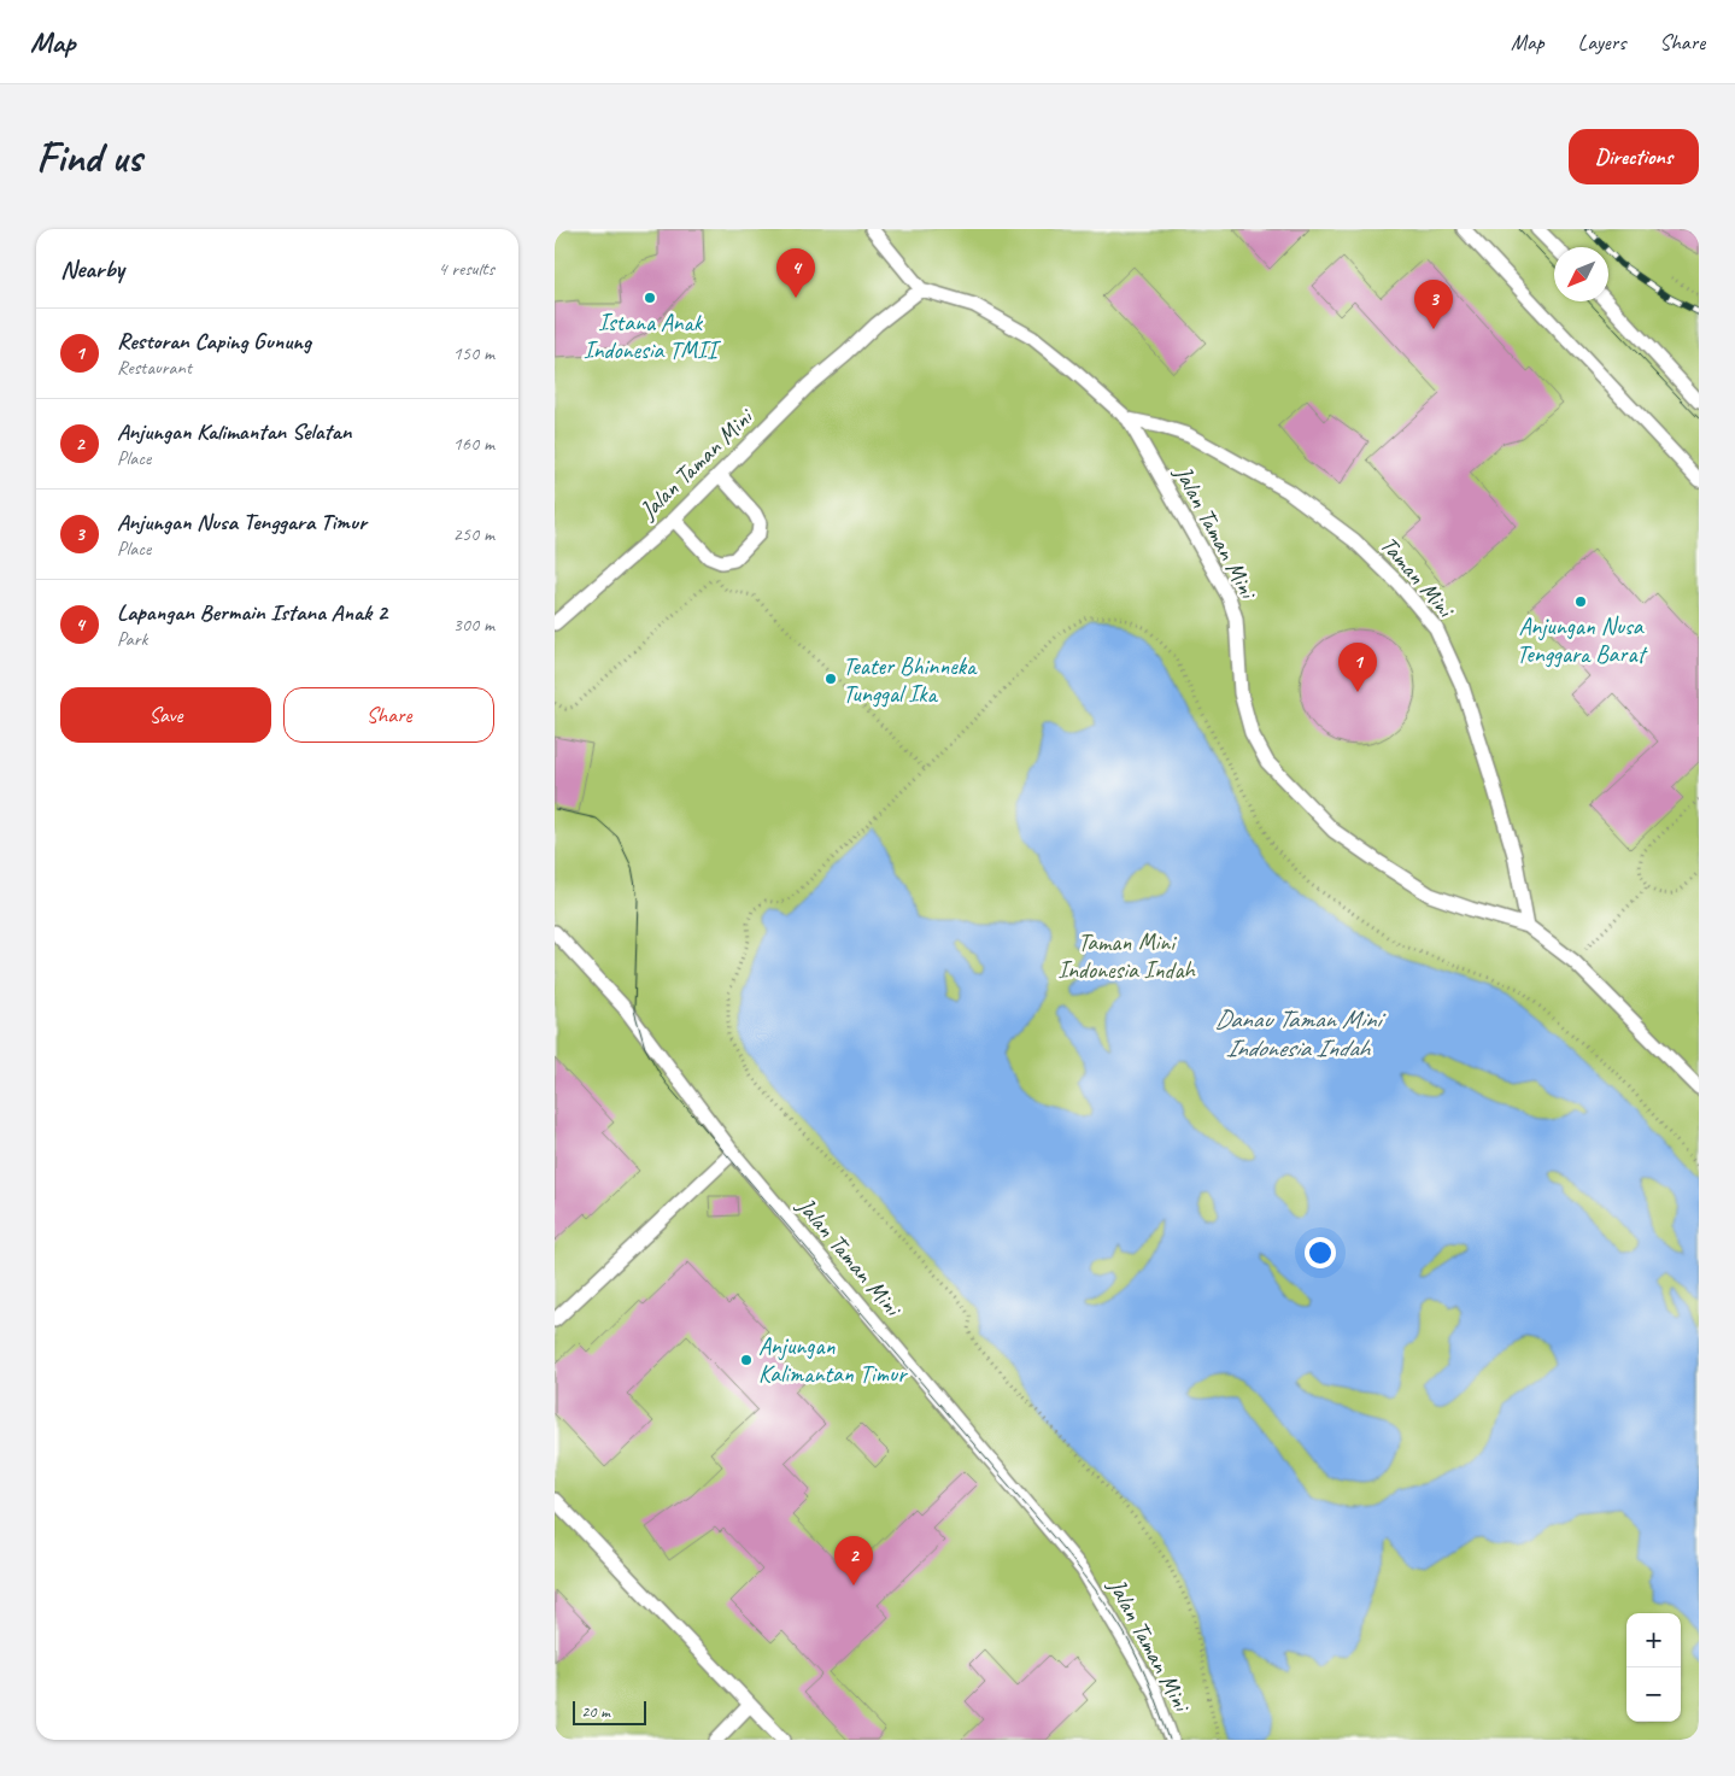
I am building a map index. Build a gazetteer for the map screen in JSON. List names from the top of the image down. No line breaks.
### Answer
{"streets":{"lane":["Jalan Taman Mini","Taman Mini"]},"crossings":[["Jalan Taman Mini","Taman Mini"]],"water":["Danau Taman Mini Indonesia Indah"],"parks":["Taman Mini Indonesia Indah"],"places":["Istana Anak Indonesia TMII","Anjungan Nusa Tenggara Barat","Teater Bhinneka Tunggal Ika","Anjungan Kalimantan Timur"],"scale_bar":"20 m","north":"bottom left","page":{"header":"Map","nav":["Map","Layers","Share"],"buttons":["Directions",["Save","Share"]],"title":"Find us","heading":["Nearby","4 results"],"pins":["4","3","1","2"],"list":[{"mark":"1","name":"Restoran Caping Gunung","note":"Restaurant","value":"150 m"},{"mark":"2","name":"Anjungan Kalimantan Selatan","note":"Place","value":"160 m"},{"mark":"3","name":"Anjungan Nusa Tenggara Timur","note":"Place","value":"250 m"},{"mark":"4","name":"Lapangan Bermain Istana Anak 2","note":"Park","value":"300 m"}],"map_buttons":["+","−"],"scale":"20 m"}}
